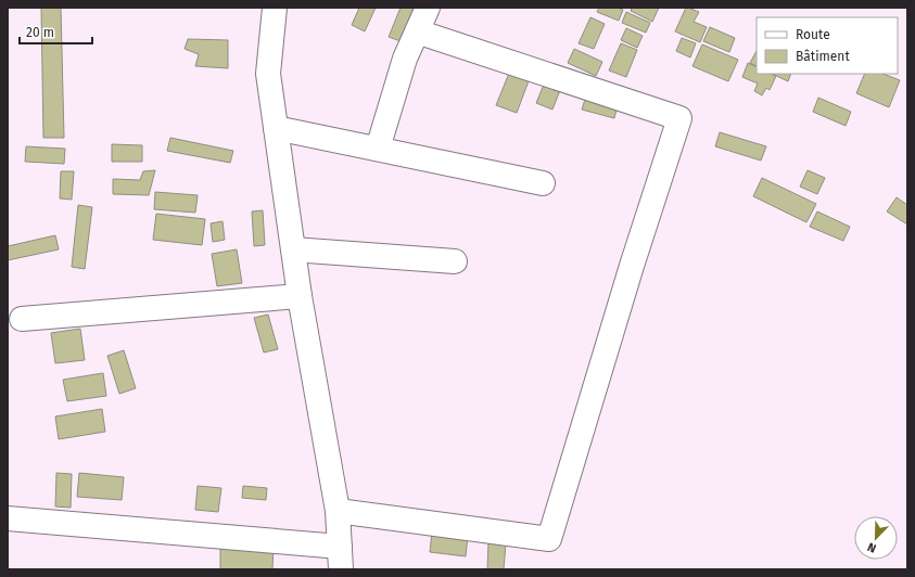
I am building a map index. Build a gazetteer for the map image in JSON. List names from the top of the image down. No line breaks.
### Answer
{"legend":["Route","Bâtiment"],"scale_bar":"20 m","north":"bottom left"}
